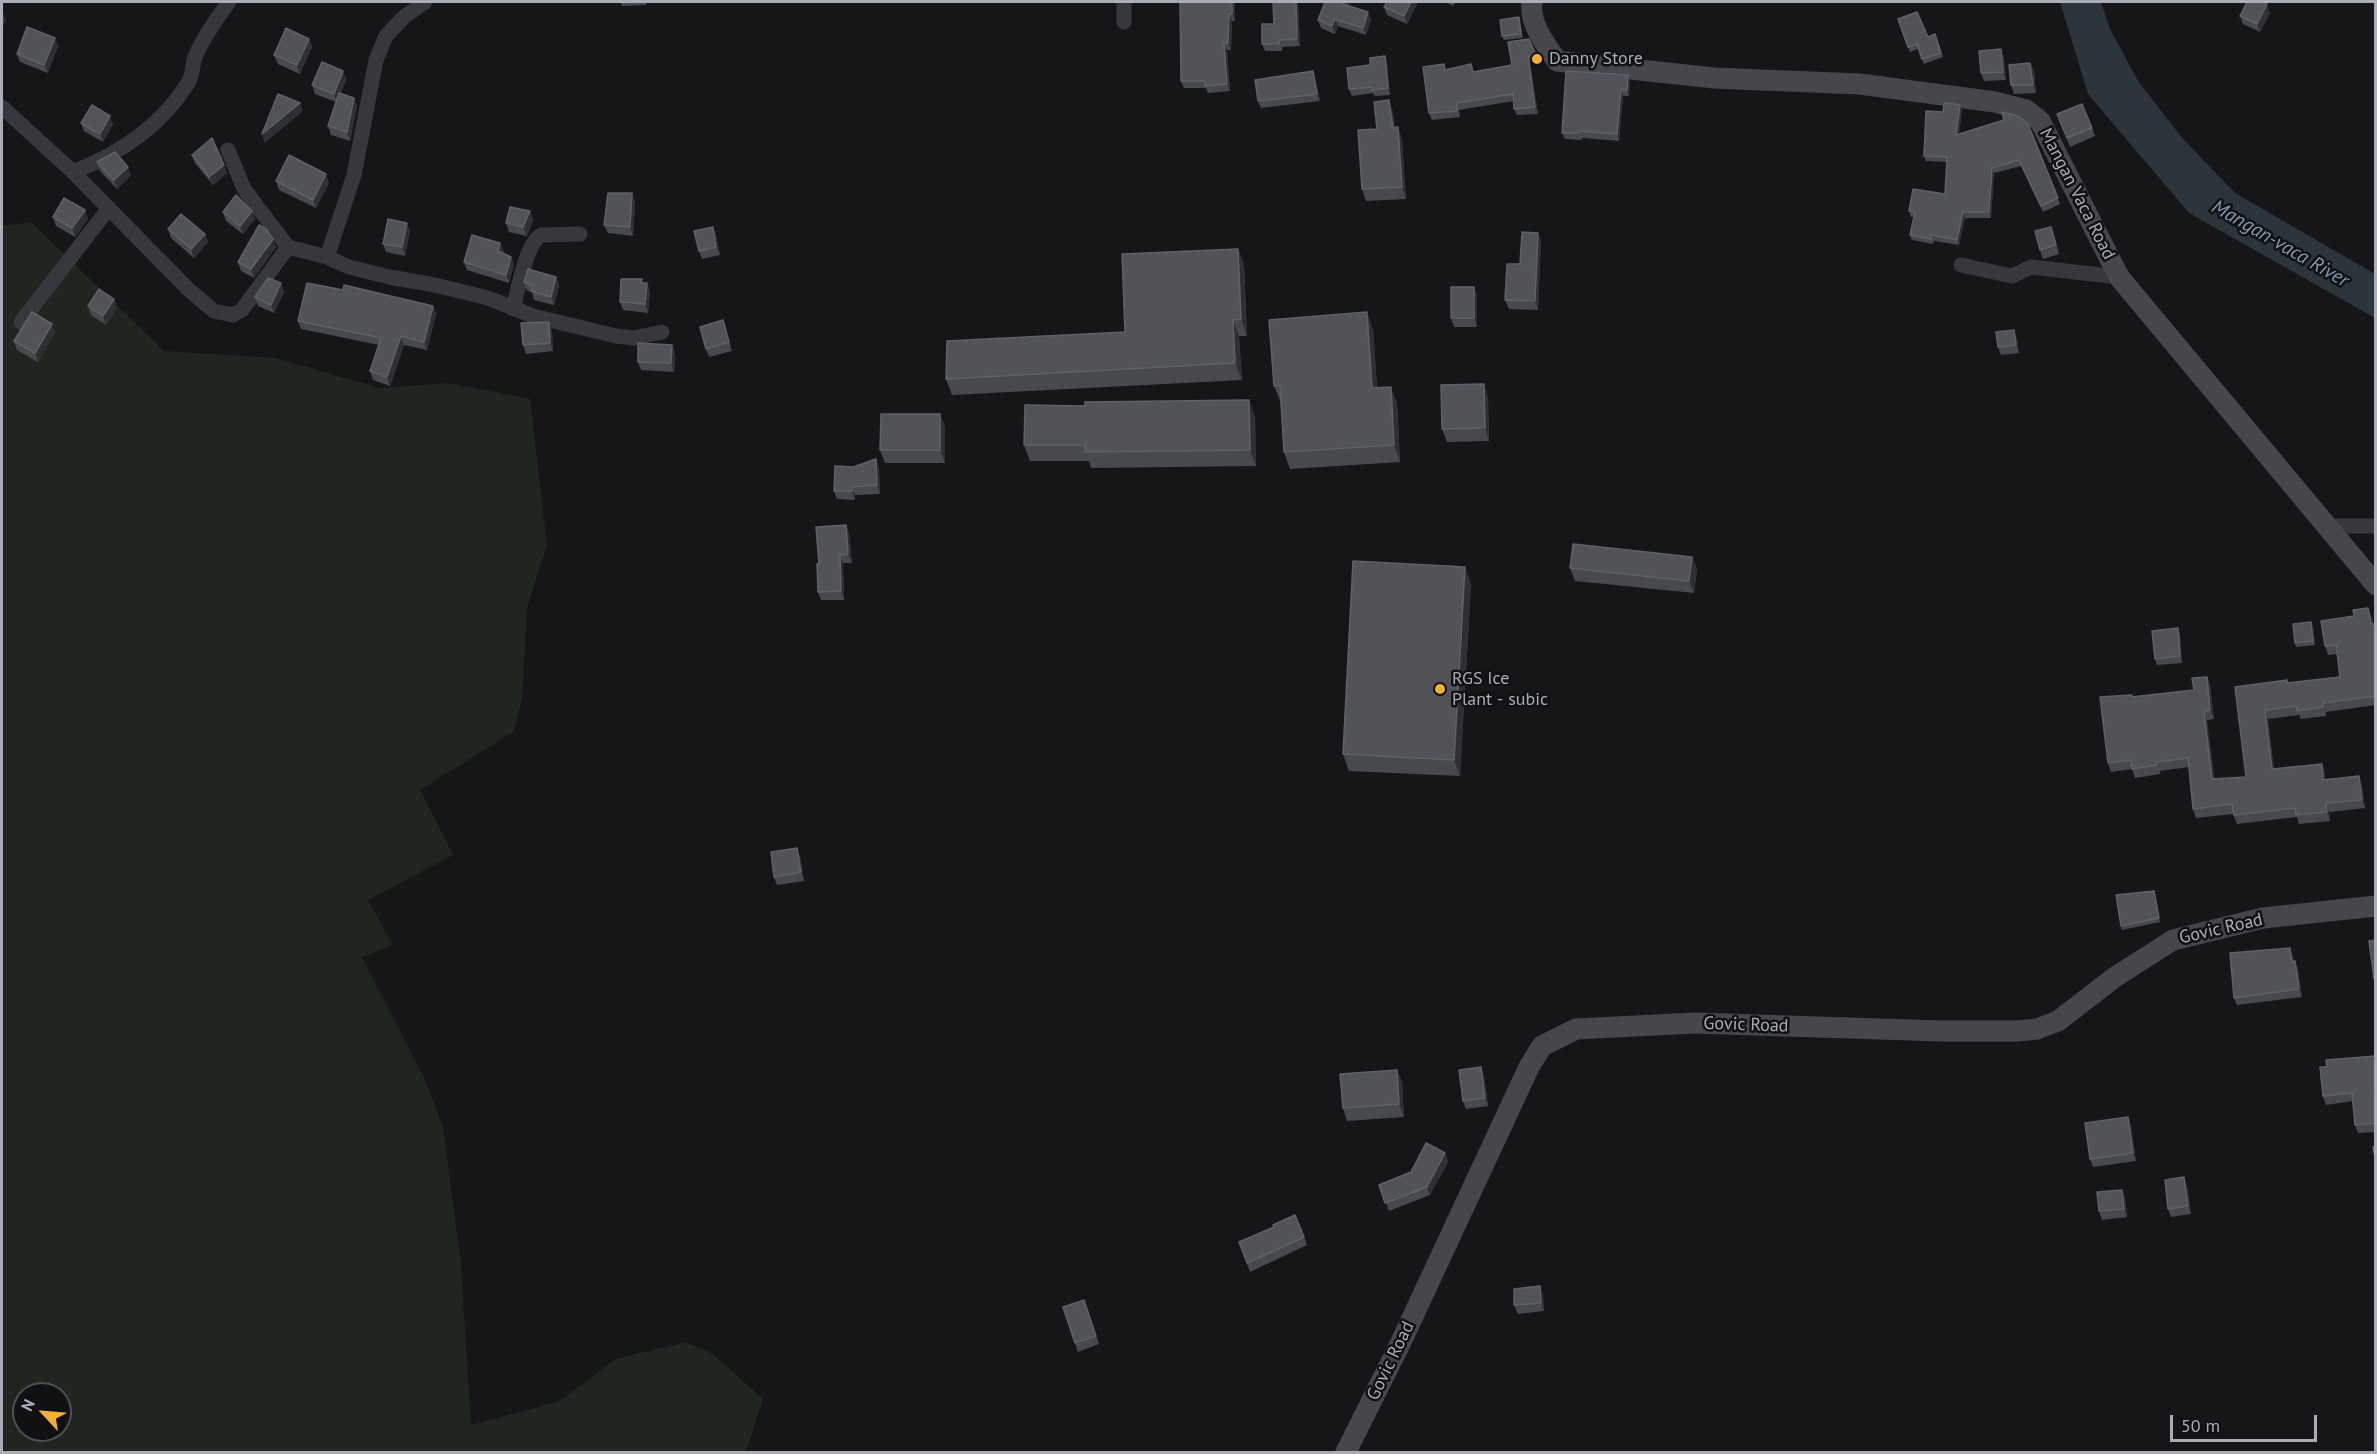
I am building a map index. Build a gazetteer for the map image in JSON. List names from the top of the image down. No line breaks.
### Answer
{"streets":{"main road":["Mangan Vaca Road","Govic Road"]},"water":["Mangan-vaca River"],"places":["Danny Store","RGS Ice Plant - subic"],"scale_bar":"50 m","north":"top left"}
